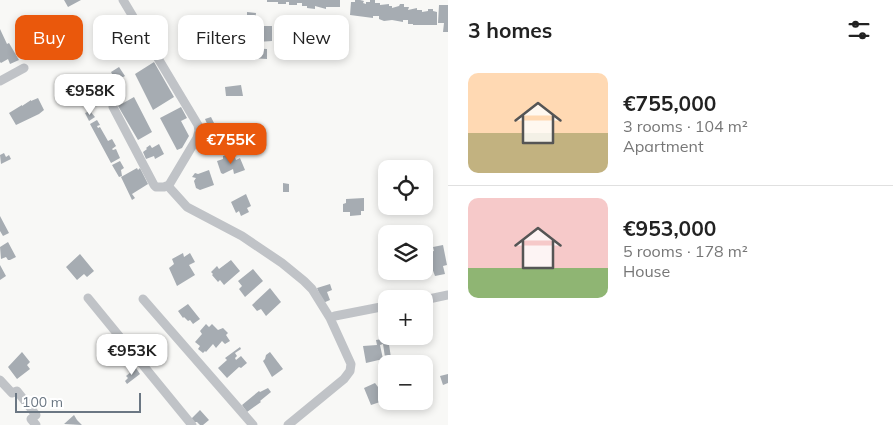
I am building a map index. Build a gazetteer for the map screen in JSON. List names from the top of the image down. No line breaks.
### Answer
{"scale_bar":"100 m","page":{"heading":"3 homes","chip":["Buy","Rent","Filters","New"],"list":[{"name":"€755,000","note":"3 rooms · 104 m² · Apartment"},{"name":"€953,000","note":"5 rooms · 178 m² · House"}],"price":["€958K","€755K","€953K"],"map_buttons":["+","−"],"scale":"100 m"}}
